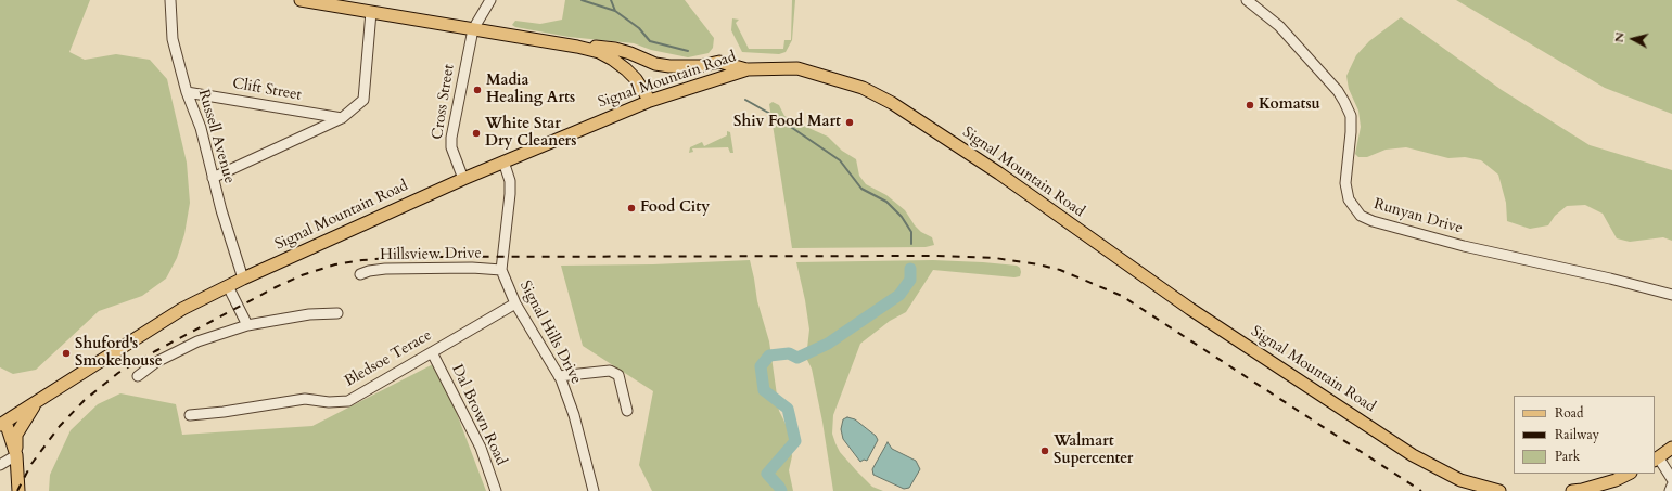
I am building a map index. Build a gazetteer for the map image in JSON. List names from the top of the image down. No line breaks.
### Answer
{"streets":{"main road":["Signal Mountain Road"],"street":["Clift Street","Cross Street","Russell Avenue","Runyan Drive","Hillsview Drive","Signal Hills Drive","Bledsoe Terace","Dal Brown Road"]},"crossings":[["Signal Mountain Road","Cross Street"],["Signal Mountain Road","Russell Avenue"],["Signal Mountain Road","Signal Hills Drive"],["Clift Street","Russell Avenue"],["Hillsview Drive","Signal Hills Drive"],["Signal Hills Drive","Bledsoe Terace"],["Bledsoe Terace","Dal Brown Road"]],"places":["Madia Healing Arts","Komatsu","Shiv Food Mart","White Star Dry Cleaners","Food City","Shuford's Smokehouse","Walmart Supercenter"],"legend":["Road","Railway","Park"],"north":"left"}
